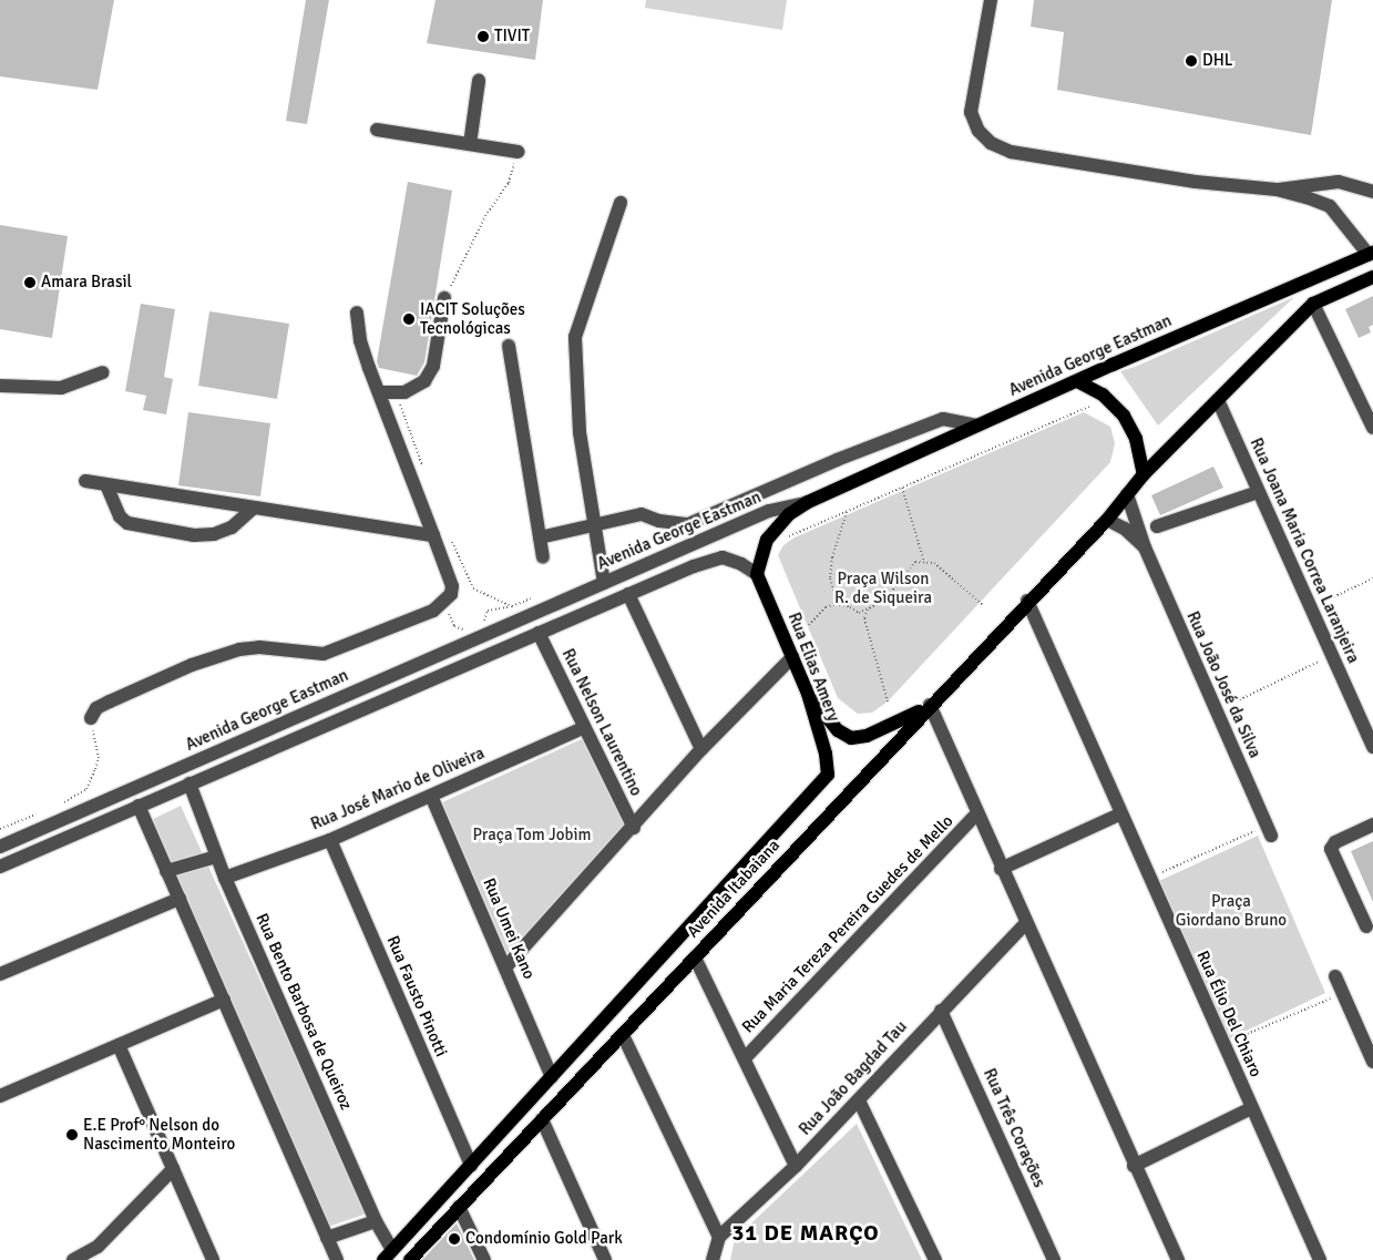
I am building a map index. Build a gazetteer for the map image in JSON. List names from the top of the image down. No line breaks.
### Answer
{"streets":{"main road":["Avenida George Eastman","Rua Elias Amery","Avenida Itabaiana"],"street":["Rua Joana Maria Correa Laranjeira","Rua João José da Silva","Rua Nelson Laurentino","Rua José Mario de Oliveira","Rua Maria Tereza Pereira Guedes de Mello","Rua Umei Kano","Rua Fausto Pinotti","Rua Bento Barbosa de Queiroz","Rua Élio Del Chiaro","Rua João Bagdad Tau","Rua Três Corações"]},"crossings":[["Rua Elias Amery","Avenida Itabaiana"],["Rua João José da Silva","Avenida Itabaiana"],["Rua Nelson Laurentino","Rua José Mario de Oliveira"],["Rua José Mario de Oliveira","Rua Umei Kano"],["Rua José Mario de Oliveira","Rua Fausto Pinotti"],["Rua José Mario de Oliveira","Rua Bento Barbosa de Queiroz"],["Avenida Itabaiana","Rua Umei Kano"],["Avenida Itabaiana","Rua Fausto Pinotti"],["Avenida Itabaiana","Rua Bento Barbosa de Queiroz"],["Avenida Itabaiana","Rua Élio Del Chiaro"],["Rua João Bagdad Tau","Rua Três Corações"]],"districts":["31 DE MARÇO"],"parks":["Praça Wilson R. de Siqueira","Praça Tom Jobim","Praça Giordano Bruno"],"places":["TIVIT","DHL","Amara Brasil","IACIT Soluções Tecnológicas","E.E Prof° Nelson do Nascimento Monteiro","Condomínio Gold Park"]}
